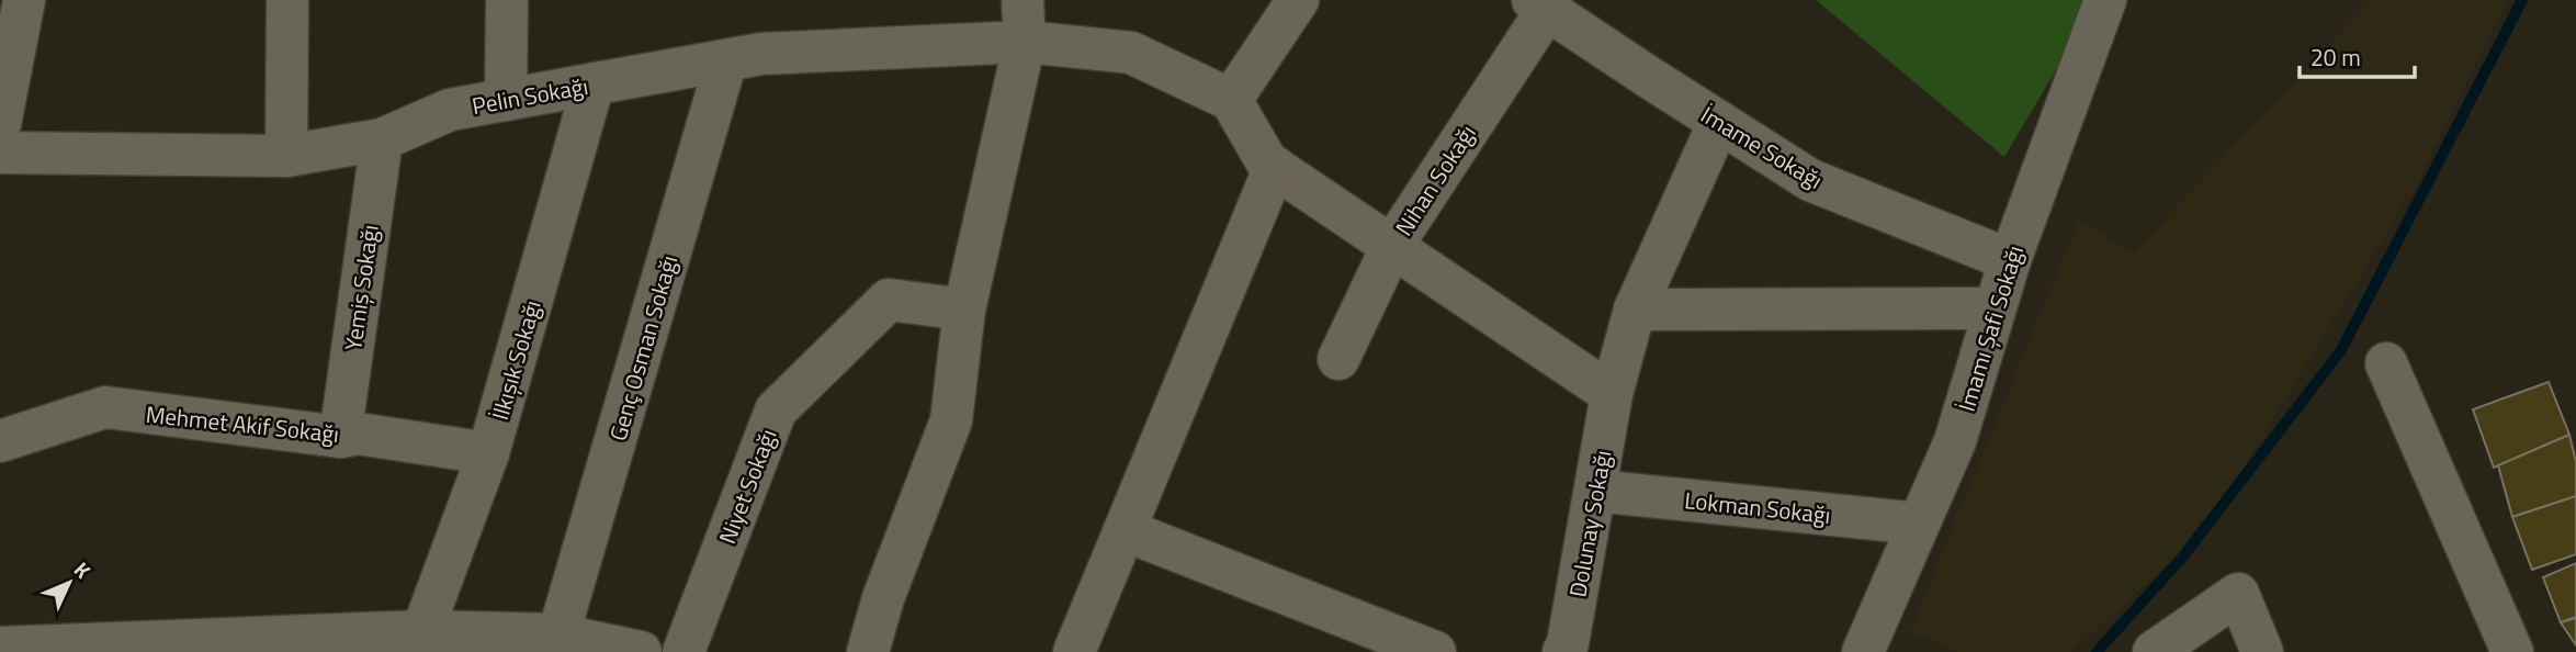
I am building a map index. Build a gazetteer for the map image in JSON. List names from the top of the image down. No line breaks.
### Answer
{"streets":{"street":["Pelin Sokağı","İmame Sokağı","Nihan Sokağı","Yemiş Sokağı","İmamı Şafi Sokağı","Genç Osman Sokağı","İlkışık Sokağı","Mehmet Akif Sokağı","Niyet Sokağı","Lokman Sokağı","Dolunay Sokağı"]},"crossings":[["Pelin Sokağı","Yemiş Sokağı"],["Pelin Sokağı","Genç Osman Sokağı"],["Pelin Sokağı","İlkışık Sokağı"],["İmame Sokağı","Nihan Sokağı"],["İmame Sokağı","İmamı Şafi Sokağı"],["Yemiş Sokağı","Mehmet Akif Sokağı"],["İmamı Şafi Sokağı","Lokman Sokağı"],["İlkışık Sokağı","Mehmet Akif Sokağı"],["Lokman Sokağı","Dolunay Sokağı"]],"scale_bar":"20 m","north":"top right"}
